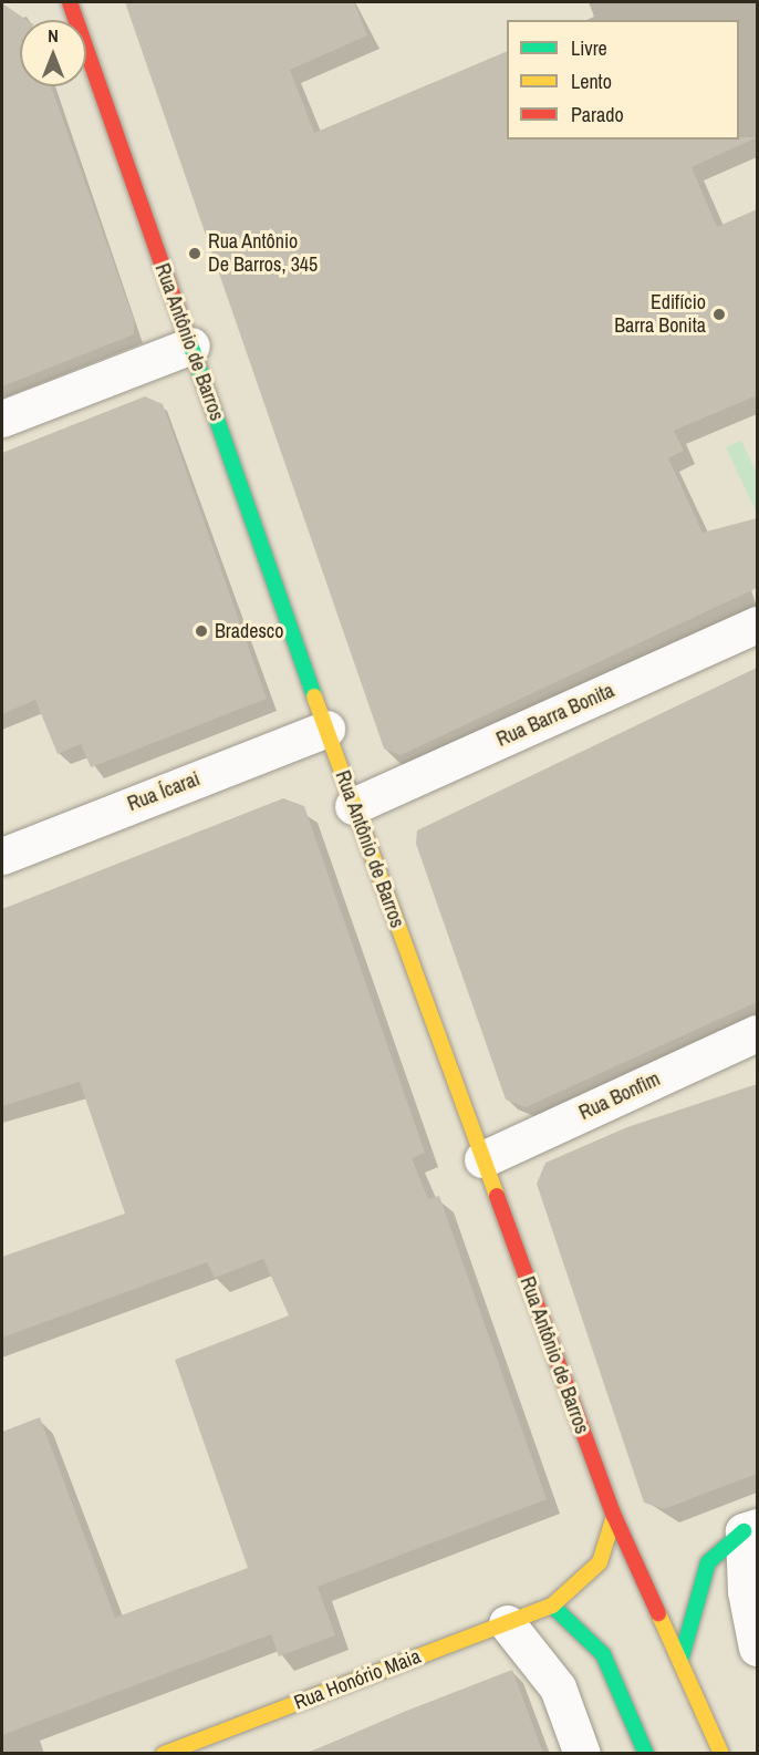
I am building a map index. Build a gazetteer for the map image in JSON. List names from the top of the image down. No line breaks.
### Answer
{"streets":{"main road":["Rua Antônio de Barros","Rua Honório Maia"],"street":["Rua Barra Bonita","Rua Ícarai","Rua Bonfim"]},"crossings":[["Rua Antônio de Barros","Rua Barra Bonita"],["Rua Antônio de Barros","Rua Ícarai"],["Rua Antônio de Barros","Rua Bonfim"]],"places":["Rua Antônio De Barros, 345","Edifício Barra Bonita","Bradesco"],"legend":["Livre","Lento","Parado"],"north":"top"}
